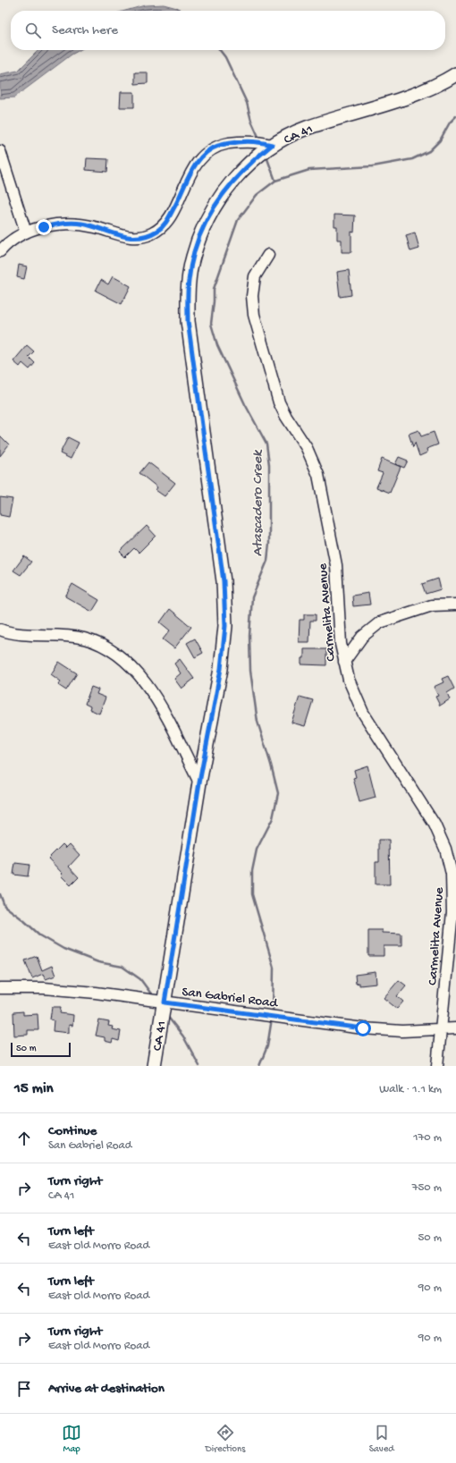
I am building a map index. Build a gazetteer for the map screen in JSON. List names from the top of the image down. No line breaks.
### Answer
{"streets":{"main road":["CA 41"],"street":["Carmelita Avenue","San Gabriel Road"]},"crossings":[["CA 41","San Gabriel Road"],["Carmelita Avenue","San Gabriel Road"]],"water":["Atascadero Creek"],"scale_bar":"50 m","page":{"search":"Search here","scale":"50 m","heading":["15 min","Walk · 1.1 km"],"list":[["Continue","San Gabriel Road","170 m"],["Turn right","CA 41","750 m"],["Turn left","East Old Morro Road","50 m"],["Turn left","East Old Morro Road","90 m"],["Turn right","East Old Morro Road","90 m"],"Arrive at destination"],"nav":["Map","Directions","Saved"]}}
